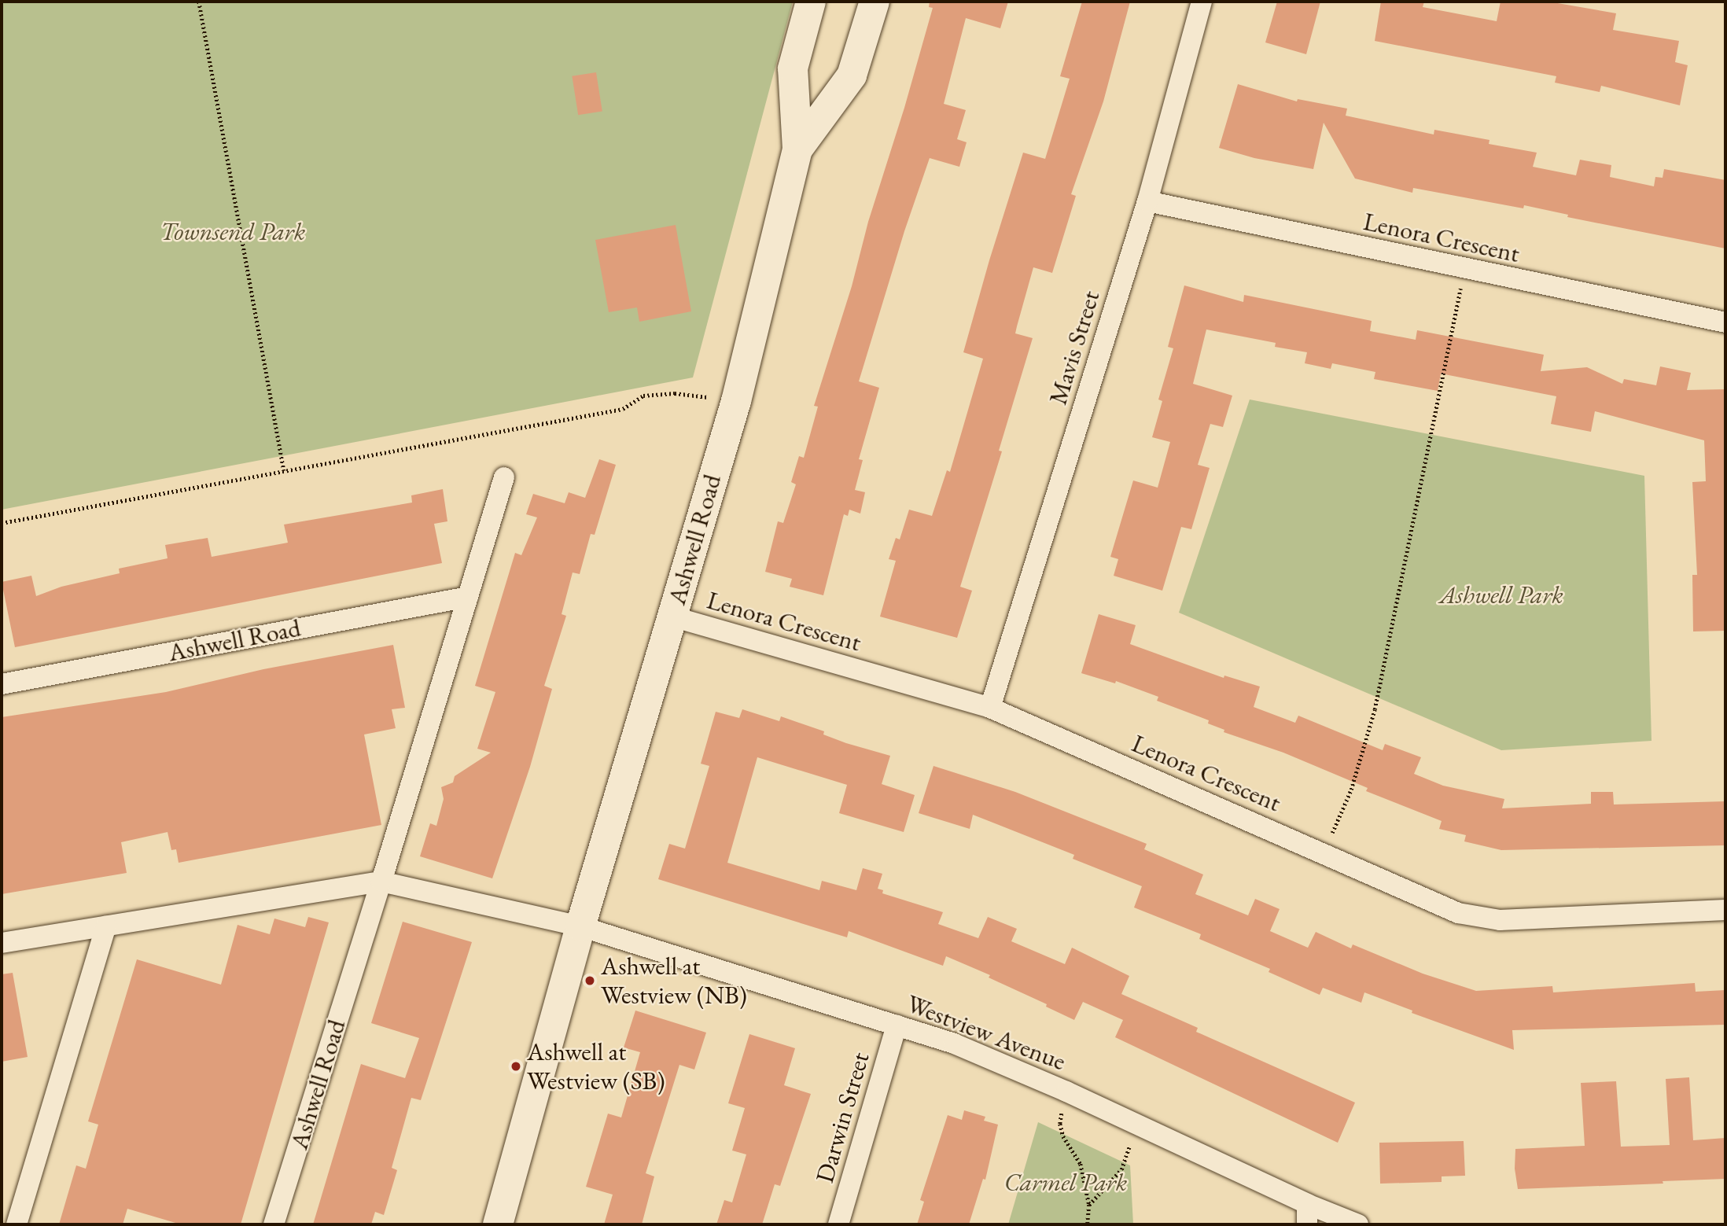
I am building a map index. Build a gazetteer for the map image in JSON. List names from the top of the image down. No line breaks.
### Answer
{"streets":{"street":["Lenora Crescent","Mavis Street","Ashwell Road","Westview Avenue","Darwin Street"]},"crossings":[["Lenora Crescent","Mavis Street"],["Lenora Crescent","Ashwell Road"],["Ashwell Road","Westview Avenue"],["Westview Avenue","Darwin Street"]],"parks":["Townsend Park","Ashwell Park","Carmel Park"],"places":["Ashwell at Westview (NB)","Ashwell at Westview (SB)"]}
